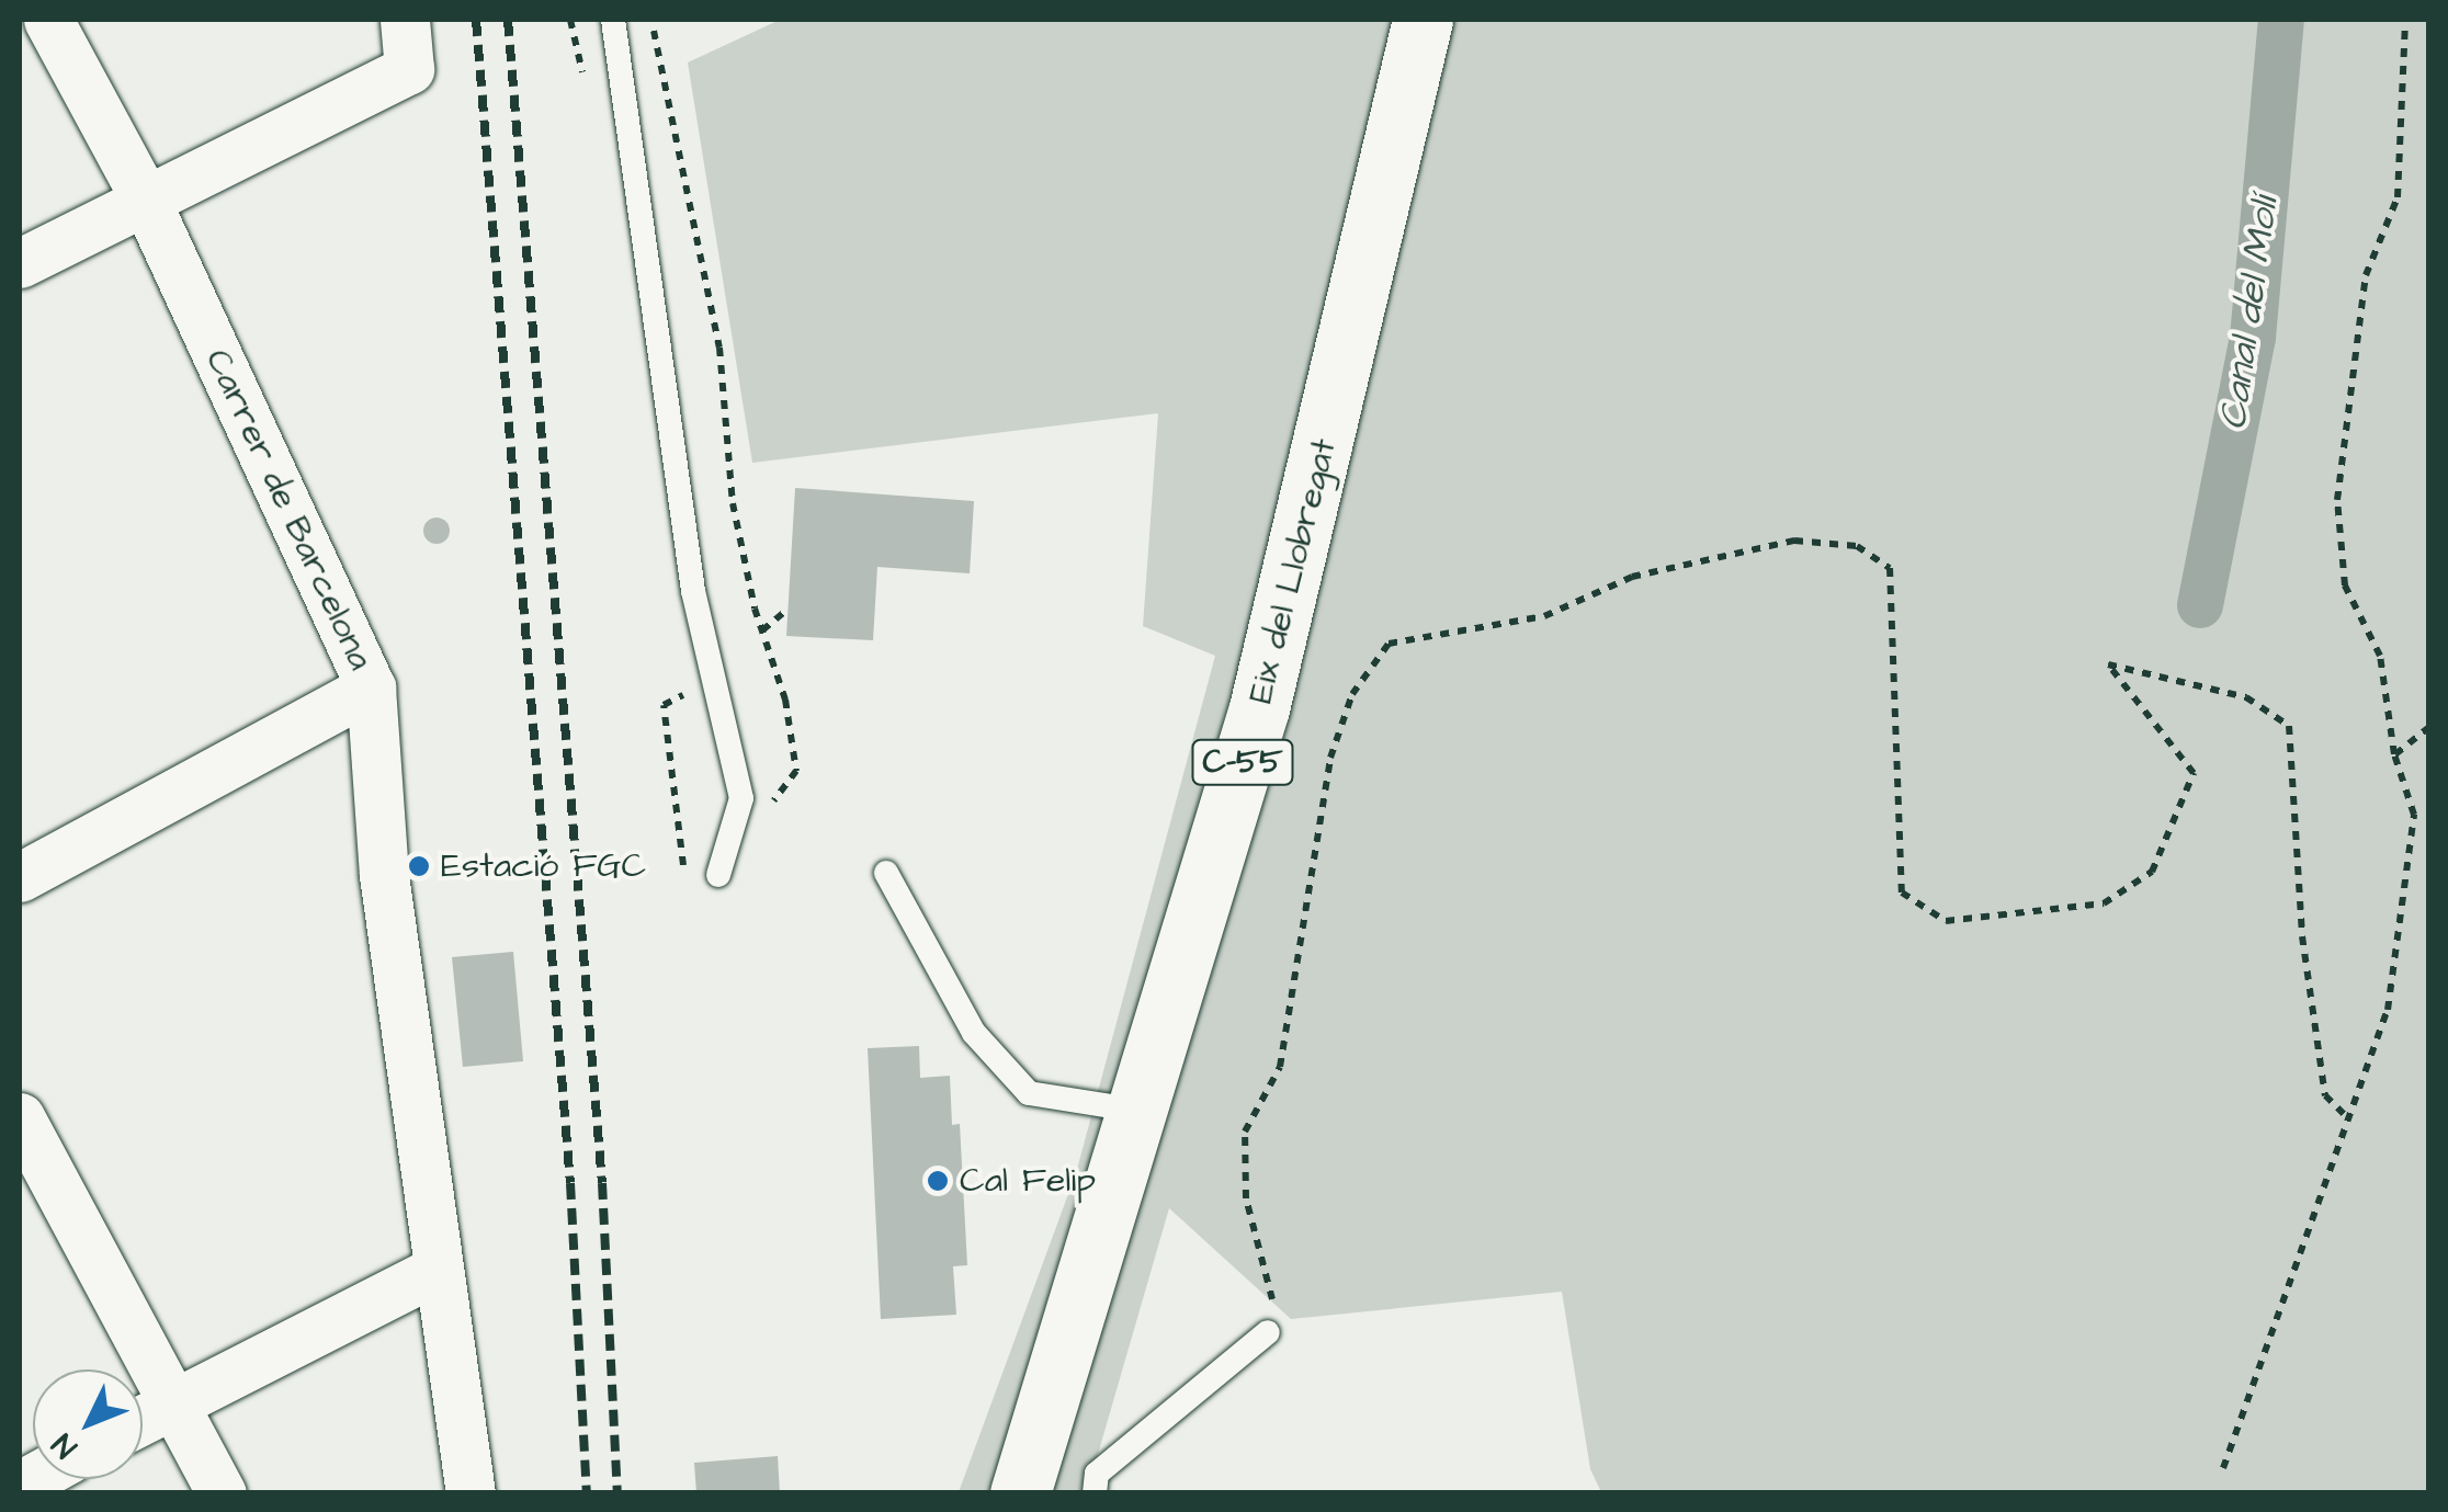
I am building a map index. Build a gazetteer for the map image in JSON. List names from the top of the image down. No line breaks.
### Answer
{"streets":{"highway":["Eix del Llobregat","C-55"],"street":["Carrer de Barcelona"]},"water":["Canal del Molí"],"places":["Estació FGC","Cal Felip"],"north":"bottom left"}
